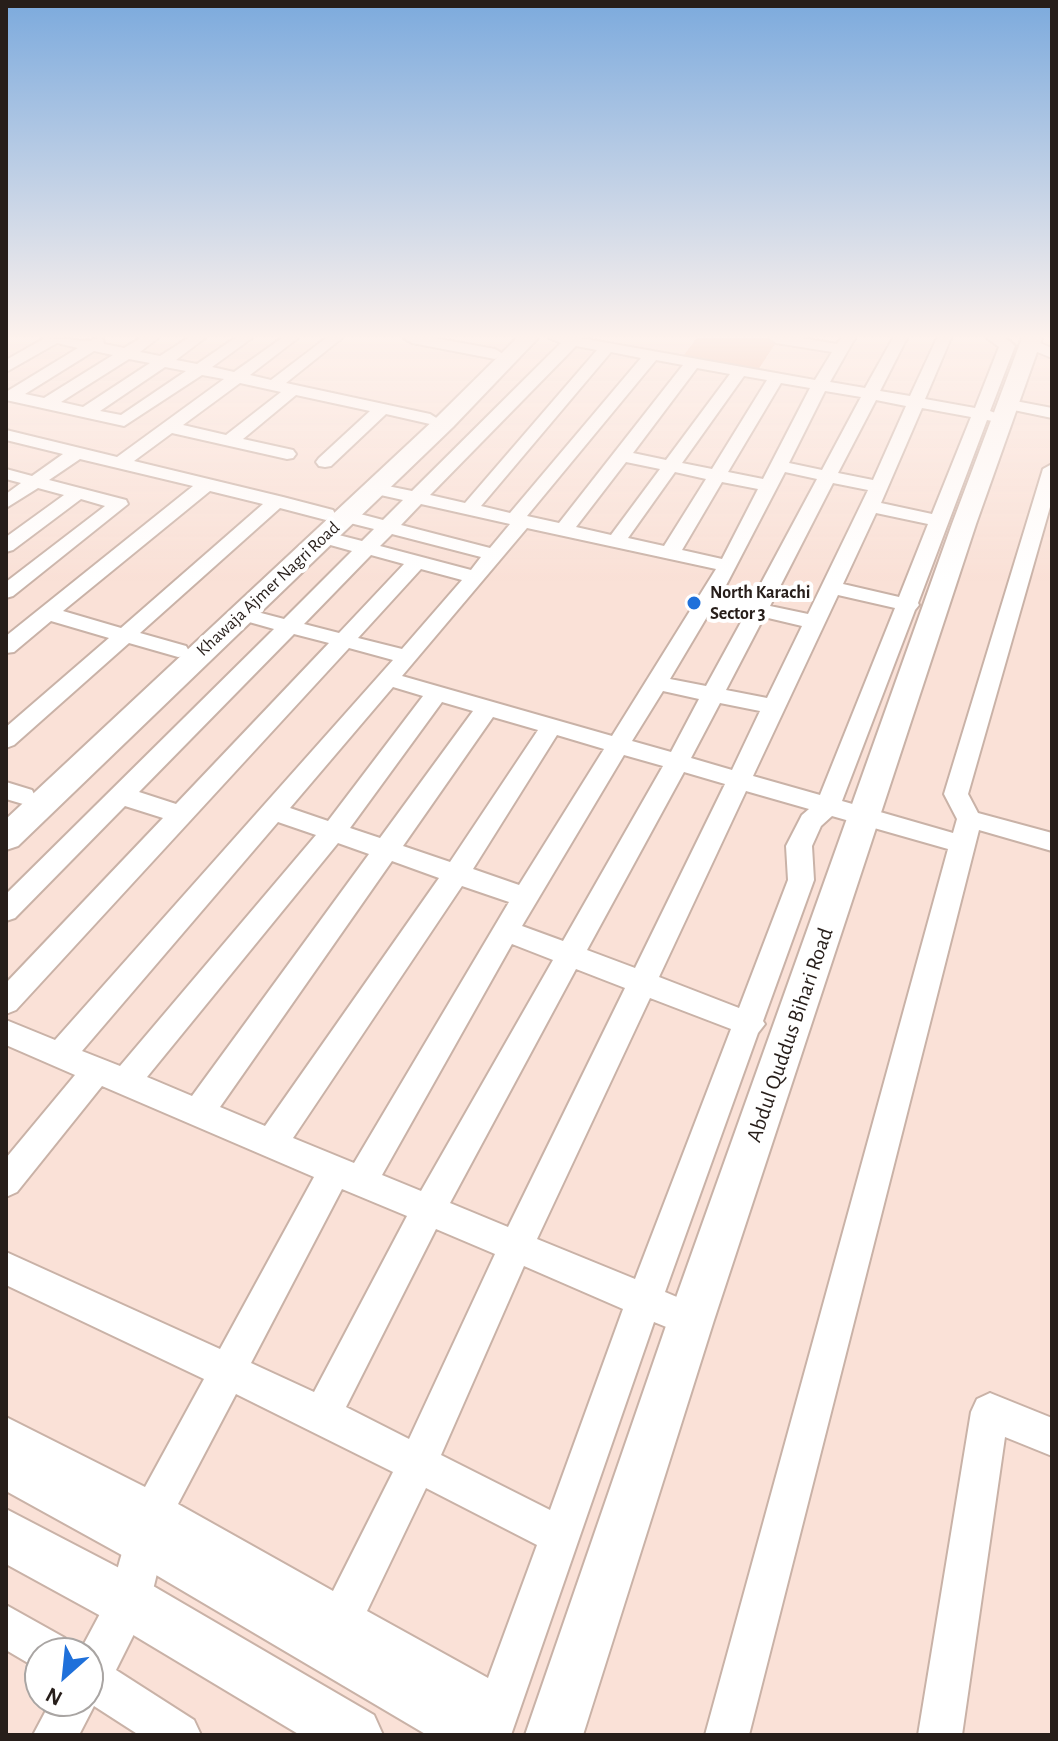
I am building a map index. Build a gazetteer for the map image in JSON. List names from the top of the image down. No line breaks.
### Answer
{"streets":{"main road":["Khawaja Ajmer Nagri Road","Abdul Quddus Bihari Road"]},"places":["North Karachi Sector 3"],"north":"bottom left"}
